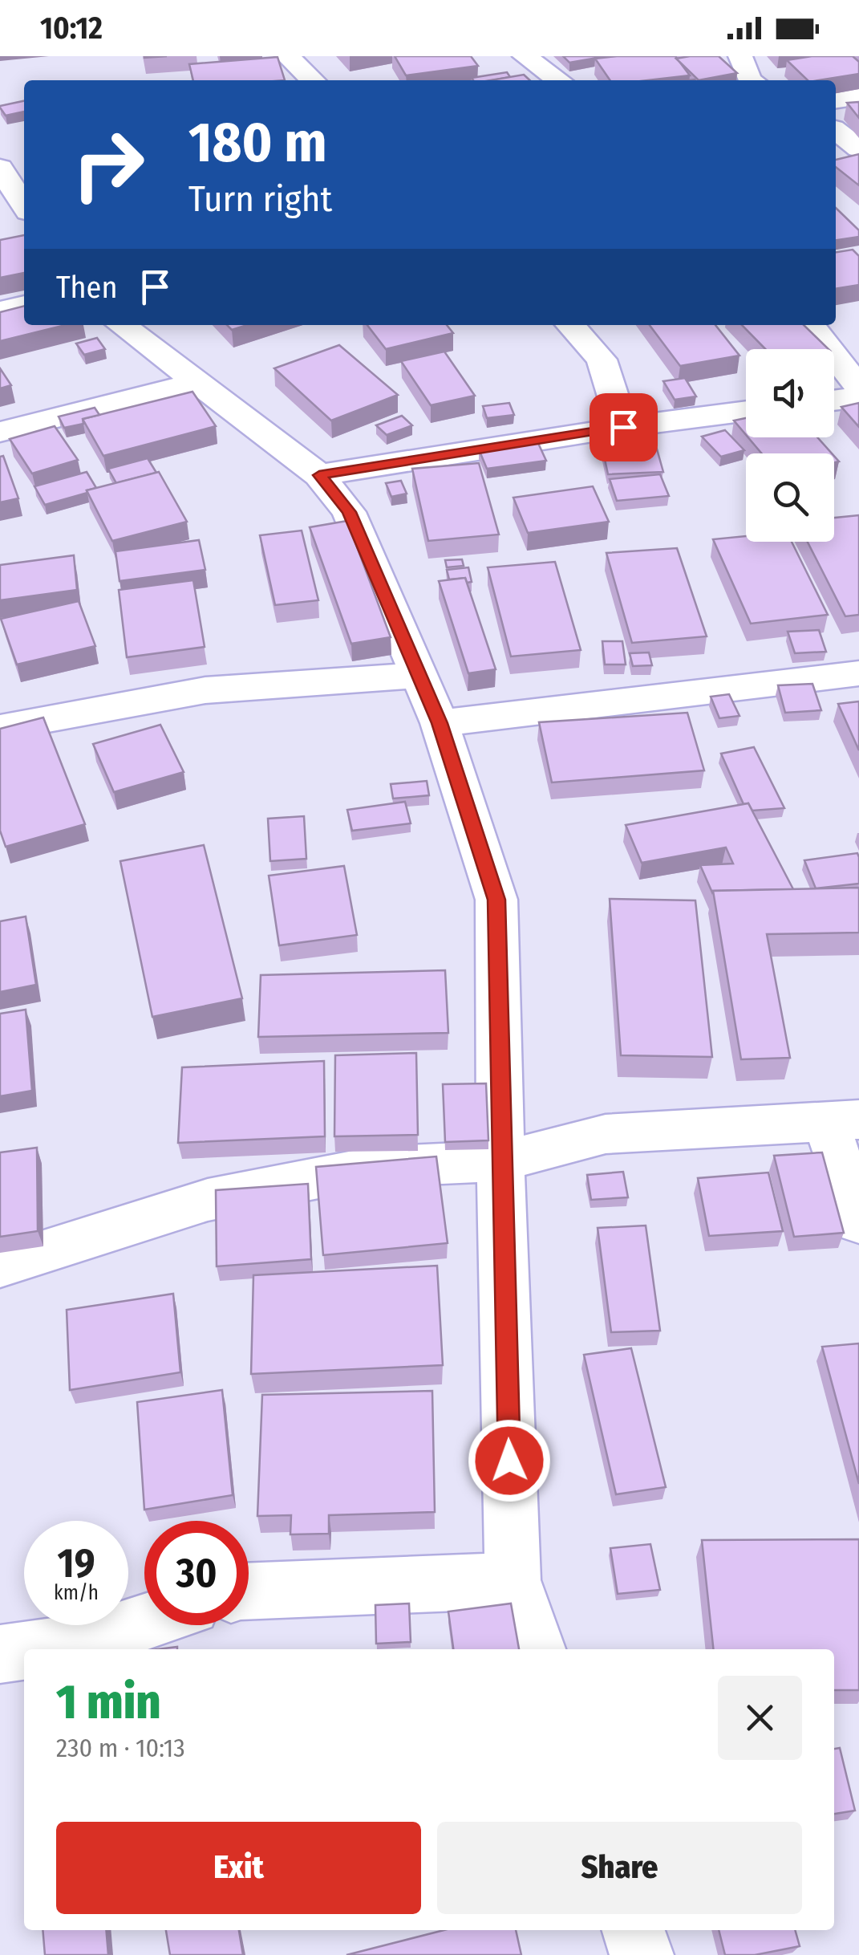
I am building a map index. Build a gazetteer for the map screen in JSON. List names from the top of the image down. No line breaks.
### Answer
{"page":{"status":"10:12","turn":["180 m","Turn right"],"then":"Then","speed":"19 km/h","limit":"30","heading":["1 min","230 m · 10:13"],"buttons":["Exit","Share"]}}
